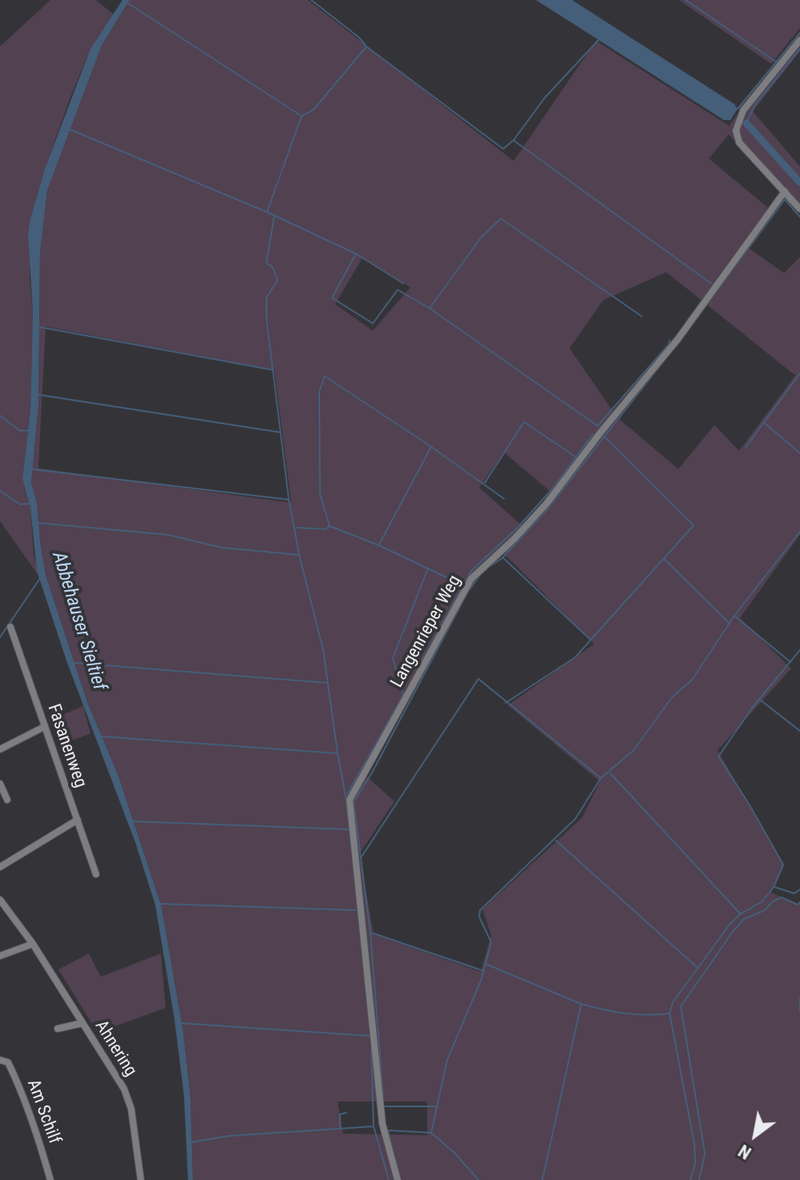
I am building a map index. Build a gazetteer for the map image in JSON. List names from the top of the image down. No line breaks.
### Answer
{"streets":{"street":["Langenrieper Weg","Fasanenweg","Ahnering","Am Schilf"]},"water":["Abbehauser Sieltief"],"north":"bottom left"}
